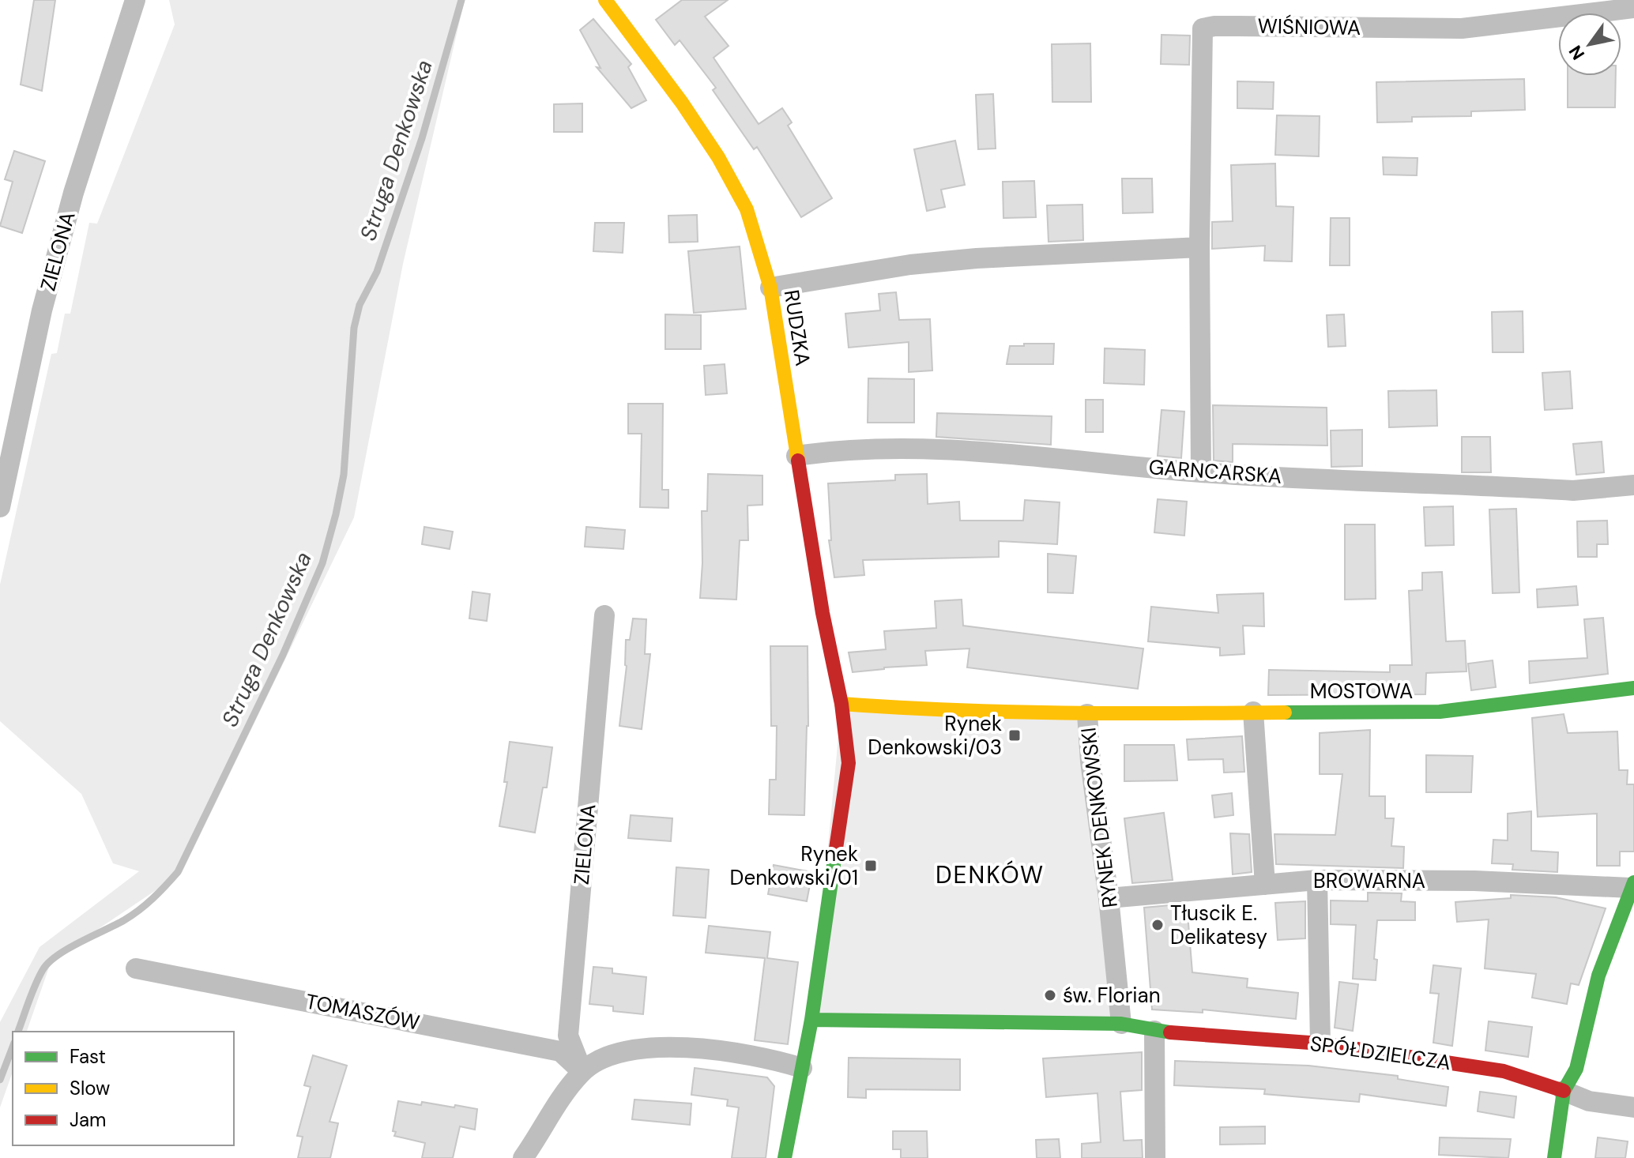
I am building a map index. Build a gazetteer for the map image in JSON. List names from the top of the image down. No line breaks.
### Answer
{"streets":{"street":["WIŚNIOWA","ZIELONA","RUDZKA","GARNCARSKA","MOSTOWA","RYNEK DENKOWSKI","BROWARNA","TOMASZÓW","SPÓŁDZIELCZA"]},"crossings":[["WIŚNIOWA","GARNCARSKA"],["ZIELONA","TOMASZÓW"],["RUDZKA","GARNCARSKA"],["RUDZKA","RYNEK DENKOWSKI"],["MOSTOWA","RYNEK DENKOWSKI"],["RYNEK DENKOWSKI","BROWARNA"],["RYNEK DENKOWSKI","SPÓŁDZIELCZA"],["BROWARNA","SPÓŁDZIELCZA"]],"districts":["DENKÓW"],"water":["Struga Denkowska"],"places":{"transit":["Rynek Denkowski/03","Rynek Denkowski/01"],"other":["Tłuscik E. Delikatesy","św. Florian"]},"legend":["Fast","Slow","Jam"],"north":"bottom left"}
